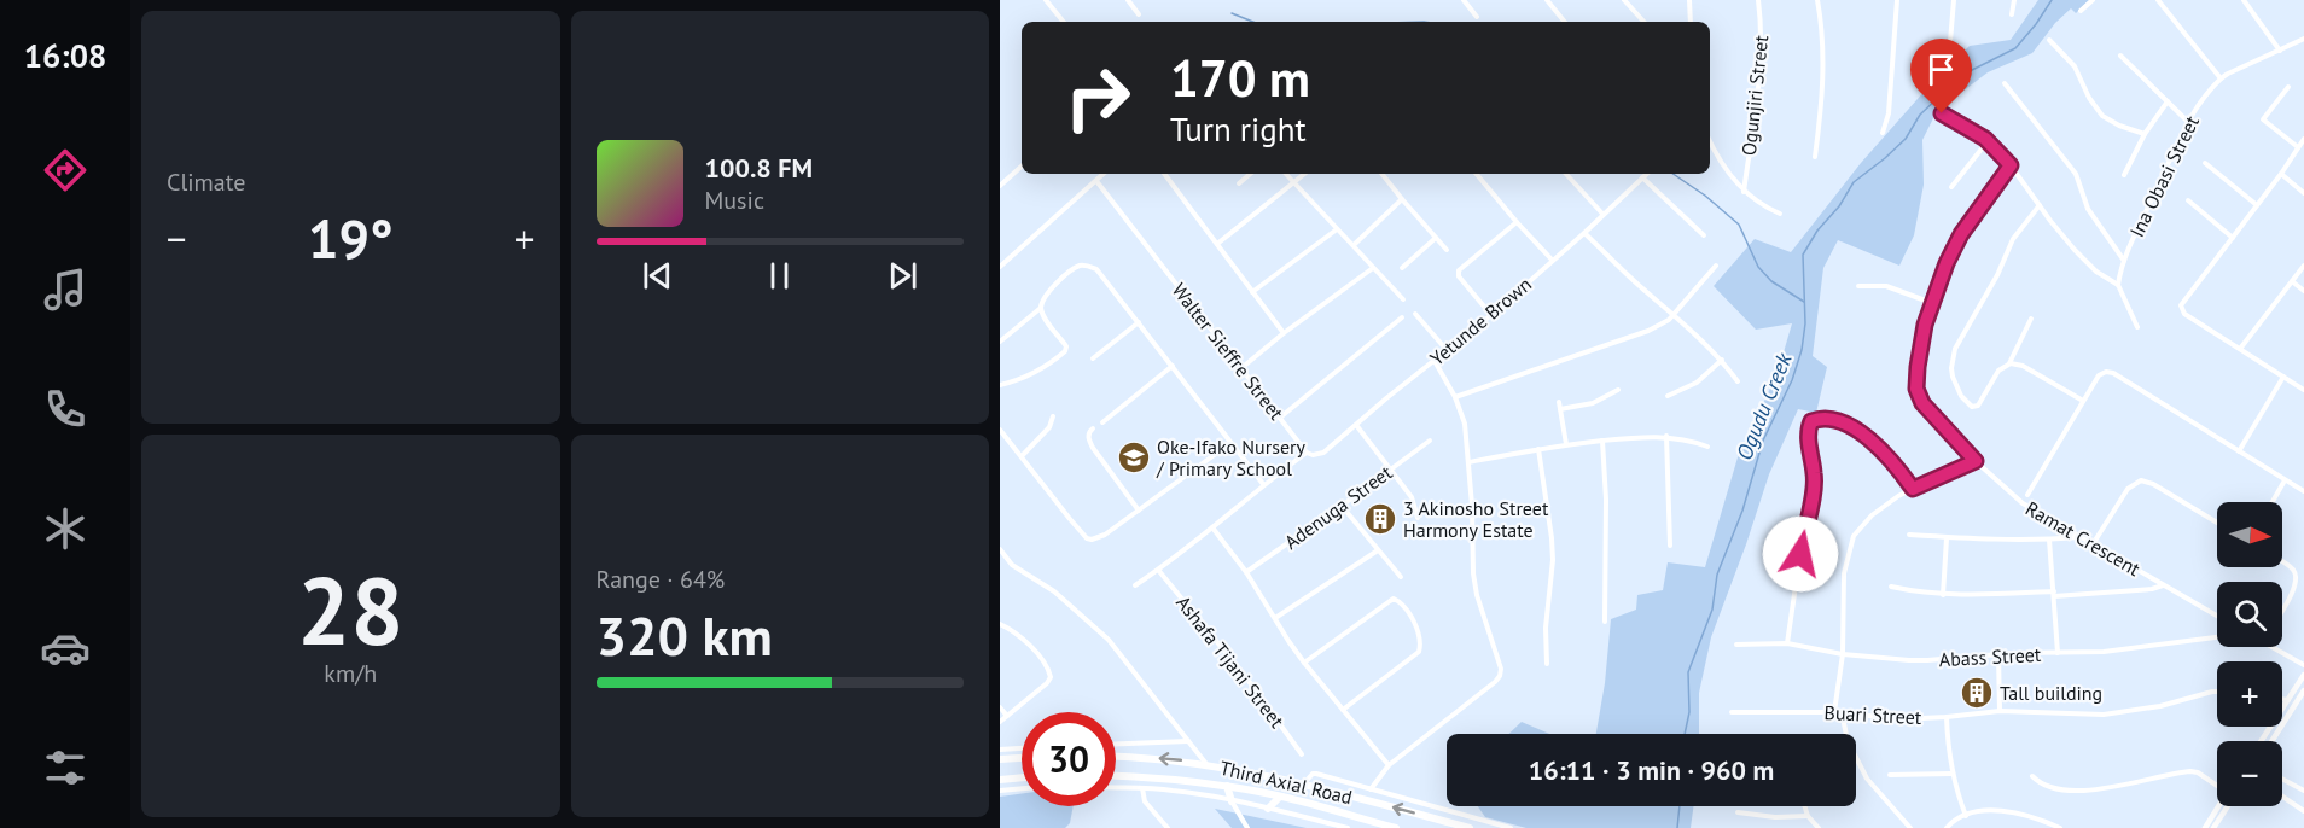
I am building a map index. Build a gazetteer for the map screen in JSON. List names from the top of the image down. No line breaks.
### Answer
{"streets":{"highway":["Third Axial Road"],"street":["Ogunjiri Street","Ina Obasi Street","Yetunde Brown","Walter Sieffre Street","Adenuga Street","Ramat Crescent","Abass Street","Ashafa Tijani Street","Buari Street"]},"crossings":[["Yetunde Brown","Walter Sieffre Street"]],"water":["Ogudu Creek"],"places":{"school or university":["Oke-Ifako Nursery / Primary School"],"building":["3 Akinosho Street Harmony Estate","Tall building"]},"north":"right","page":{"tabs":"16:08","tile":["Climate",["28","km/h"],["Range · 64%","320 km"]],"turn":["170 m","Turn right"],"song":["100.8 FM","Music"],"heat":["−","19°","+"],"map_buttons":["+","−"],"limit":"30","trip":"16:11 · 3 min · 960 m"}}
